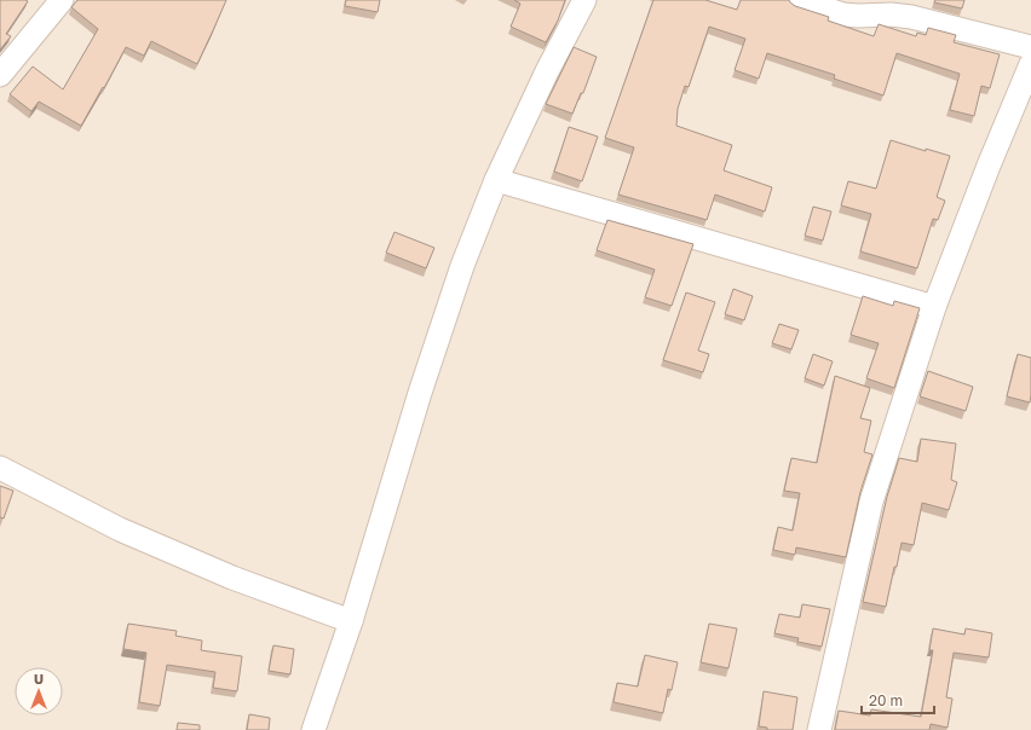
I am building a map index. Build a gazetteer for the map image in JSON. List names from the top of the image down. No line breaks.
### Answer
{"scale_bar":"20 m","north":"top"}
